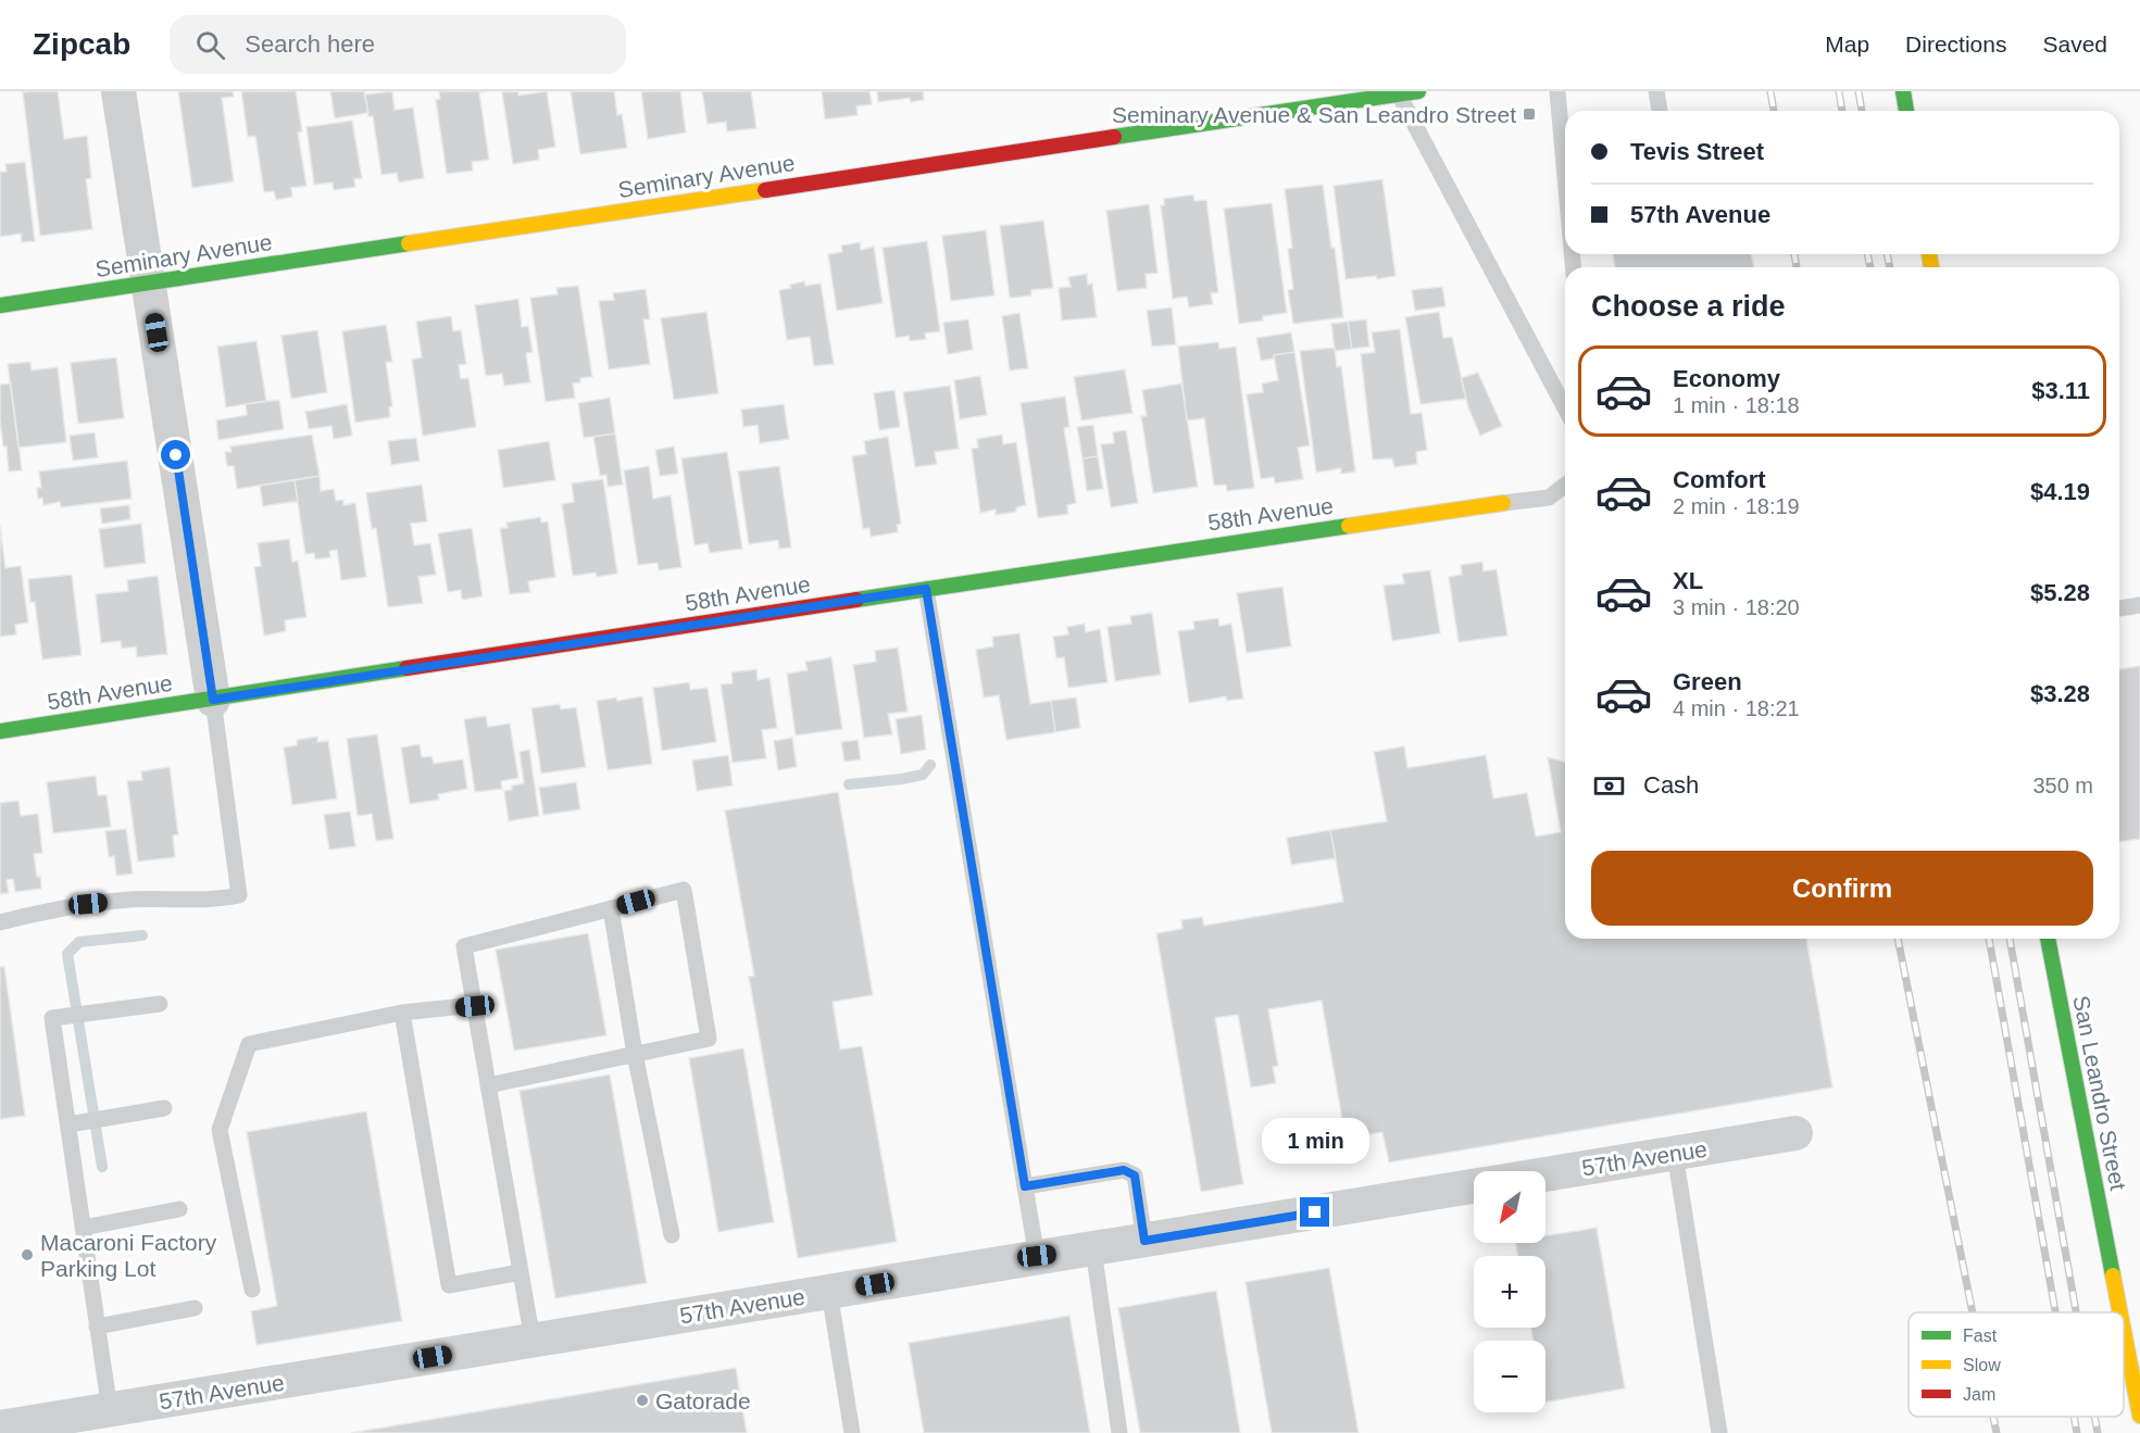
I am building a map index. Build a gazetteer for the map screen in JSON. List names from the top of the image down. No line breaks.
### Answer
{"streets":{"street":["Seminary Avenue","58th Avenue","San Leandro Street","57th Avenue"]},"places":{"transit":["Seminary Avenue & San Leandro Street"],"other":["Macaroni Factory Parking Lot","Gatorade"]},"legend":["Fast","Slow","Jam"],"north":"bottom left","page":{"header":"Zipcab","search":"Search here","nav":["Map","Directions","Saved"],"banner":["Tevis Street","57th Avenue"],"heading":"Choose a ride","list":[{"name":"Economy","note":"1 min · 18:18","value":"$3.11"},{"name":"Comfort","note":"2 min · 18:19","value":"$4.19"},{"name":"XL","note":"3 min · 18:20","value":"$5.28"},{"name":"Green","note":"4 min · 18:21","value":"$3.28"}],"pay":["Cash","350 m"],"buttons":"Confirm","bubble":"1 min","map_buttons":["+","−"]}}
